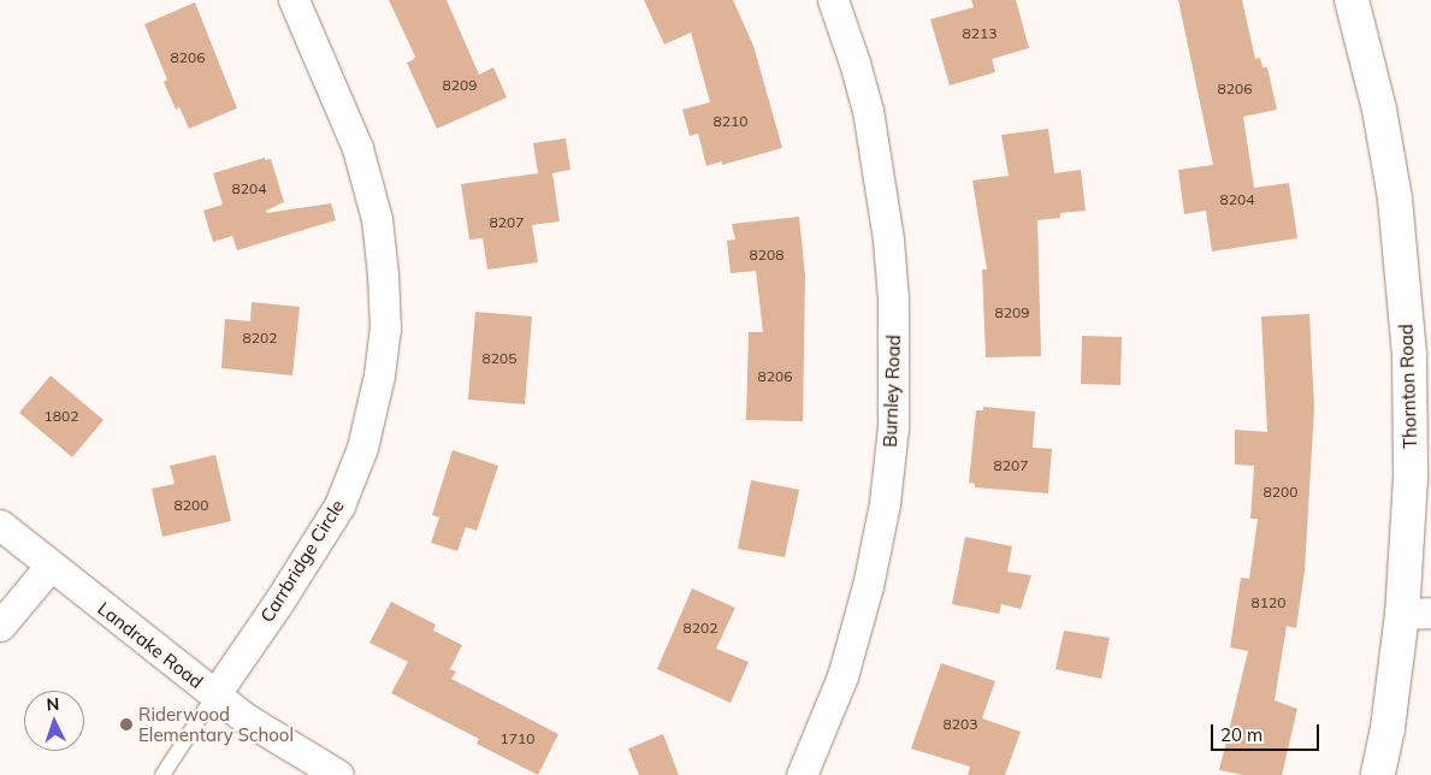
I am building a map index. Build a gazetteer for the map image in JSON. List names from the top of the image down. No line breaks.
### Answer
{"streets":{"street":["Thornton Road","Burnley Road","Carrbridge Circle","Landrake Road"]},"crossings":[["Carrbridge Circle","Landrake Road"]],"places":["Riderwood Elementary School"],"house_numbers":["8213","8206","8209","8206","8210","8204","8204","8207","8208","8209","8202","8205","8206","1802","8207","8200","8200","8120","8202","8203","1710"],"scale_bar":"20 m","north":"top"}
